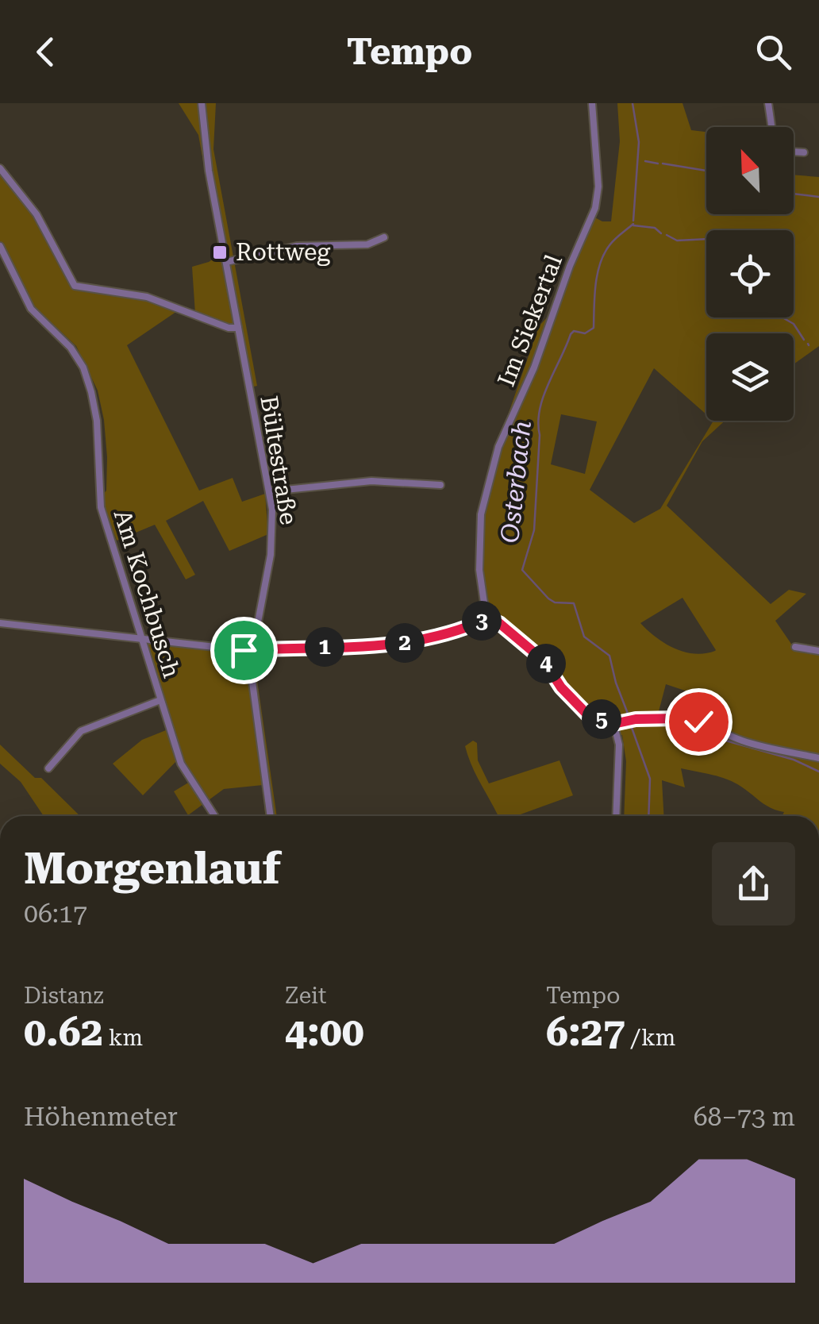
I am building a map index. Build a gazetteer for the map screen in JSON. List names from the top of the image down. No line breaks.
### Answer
{"streets":{"street":["Im Siekertal","Bültestraße","Am Kochbusch"]},"water":["Osterbach"],"places":{"transit":["Rottweg"]},"north":"top left","page":{"header":"Tempo","pins":["3","2","1","4","5"],"heading":["Morgenlauf","06:17"],"stats":[["Distanz","0.62 km"],["Zeit","4:00"],["Tempo","6:27 /km"]],"chart":["Höhenmeter","68–73 m"]}}
